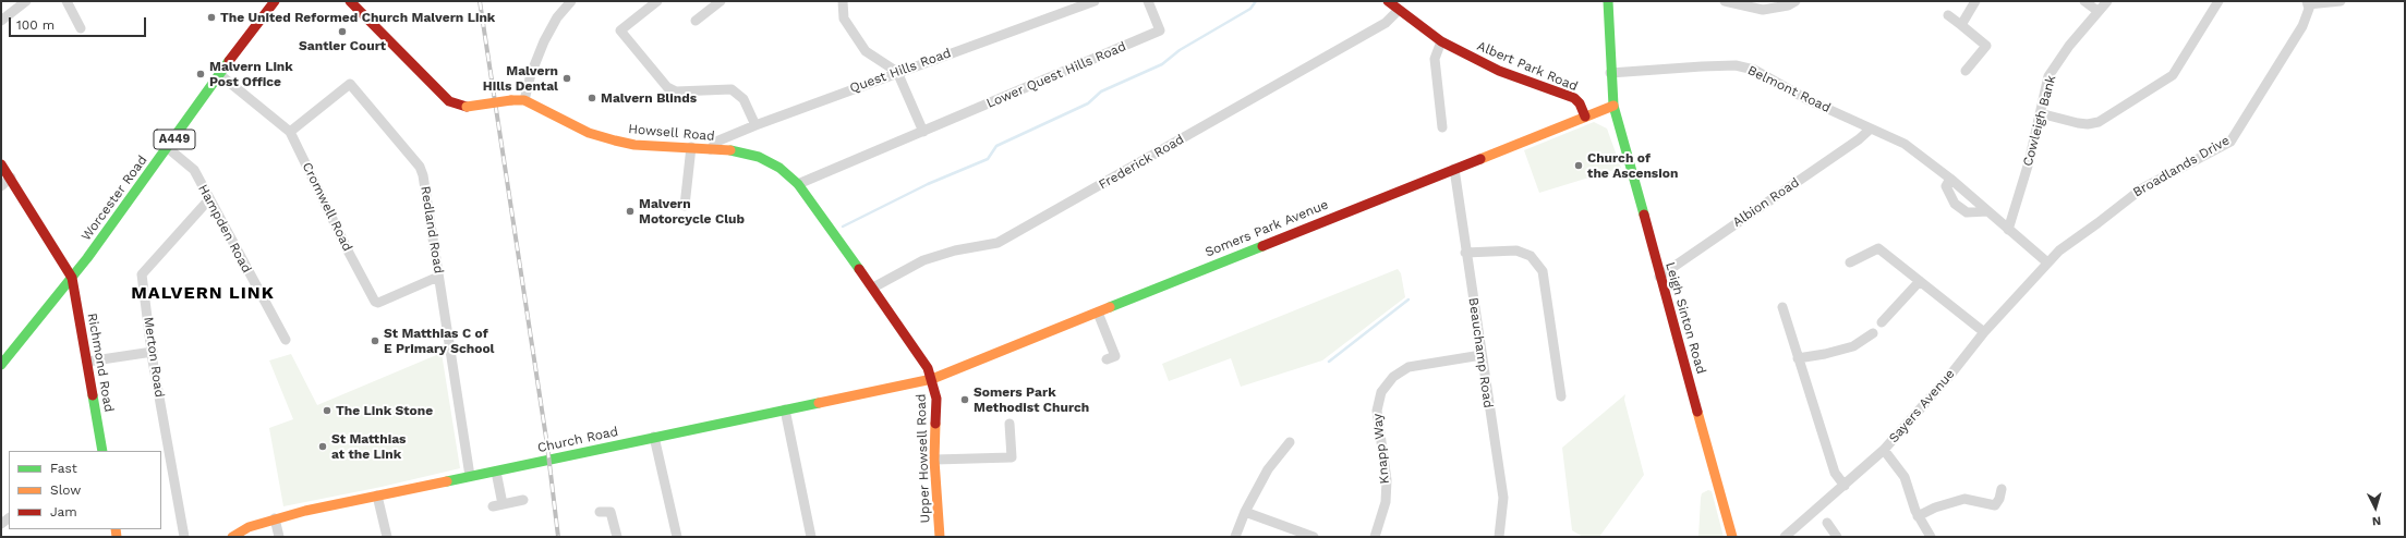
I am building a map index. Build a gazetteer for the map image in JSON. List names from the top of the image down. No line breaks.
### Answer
{"streets":{"main road":["Albert Park Road","Howsell Road","A449","Worcester Road","Somers Park Avenue","Leigh Sinton Road","Richmond Road","Church Road","Upper Howsell Road"],"street":["Quest Hills Road","Lower Quest Hills Road","Belmont Road","Cowleigh Bank","Frederick Road","Broadlands Drive","Albion Road","Cromwell Road","Hampden Road","Redland Road","Beauchamp Road","Merton Road","Sayers Avenue","Knapp Way"]},"crossings":[["Albert Park Road","Frederick Road"],["Albert Park Road","Somers Park Avenue"],["Quest Hills Road","Howsell Road"],["Lower Quest Hills Road","Howsell Road"],["Belmont Road","Cowleigh Bank"],["Belmont Road","Broadlands Drive"],["Belmont Road","Albion Road"],["Belmont Road","Leigh Sinton Road"],["Belmont Road","Sayers Avenue"],["Howsell Road","Frederick Road"],["Howsell Road","Somers Park Avenue"],["Howsell Road","Church Road"],["Howsell Road","Upper Howsell Road"],["Broadlands Drive","Sayers Avenue"],["Worcester Road","Cromwell Road"],["Worcester Road","Hampden Road"],["Worcester Road","Richmond Road"],["Albion Road","Leigh Sinton Road"],["Cromwell Road","Redland Road"],["Hampden Road","Merton Road"],["Somers Park Avenue","Leigh Sinton Road"],["Somers Park Avenue","Beauchamp Road"],["Somers Park Avenue","Church Road"],["Somers Park Avenue","Upper Howsell Road"],["Redland Road","Church Road"],["Beauchamp Road","Knapp Way"],["Church Road","Upper Howsell Road"]],"districts":["MALVERN LINK"],"places":["The United Reformed Church Malvern Link","Santler Court","Malvern Link Post Office","Malvern Hills Dental","Malvern Blinds","Church of the Ascension","Malvern Motorcycle Club","St Matthias C of E Primary School","Somers Park Methodist Church","The Link Stone","St Matthias at the Link"],"legend":["Fast","Slow","Jam"],"scale_bar":"100 m","north":"bottom"}
